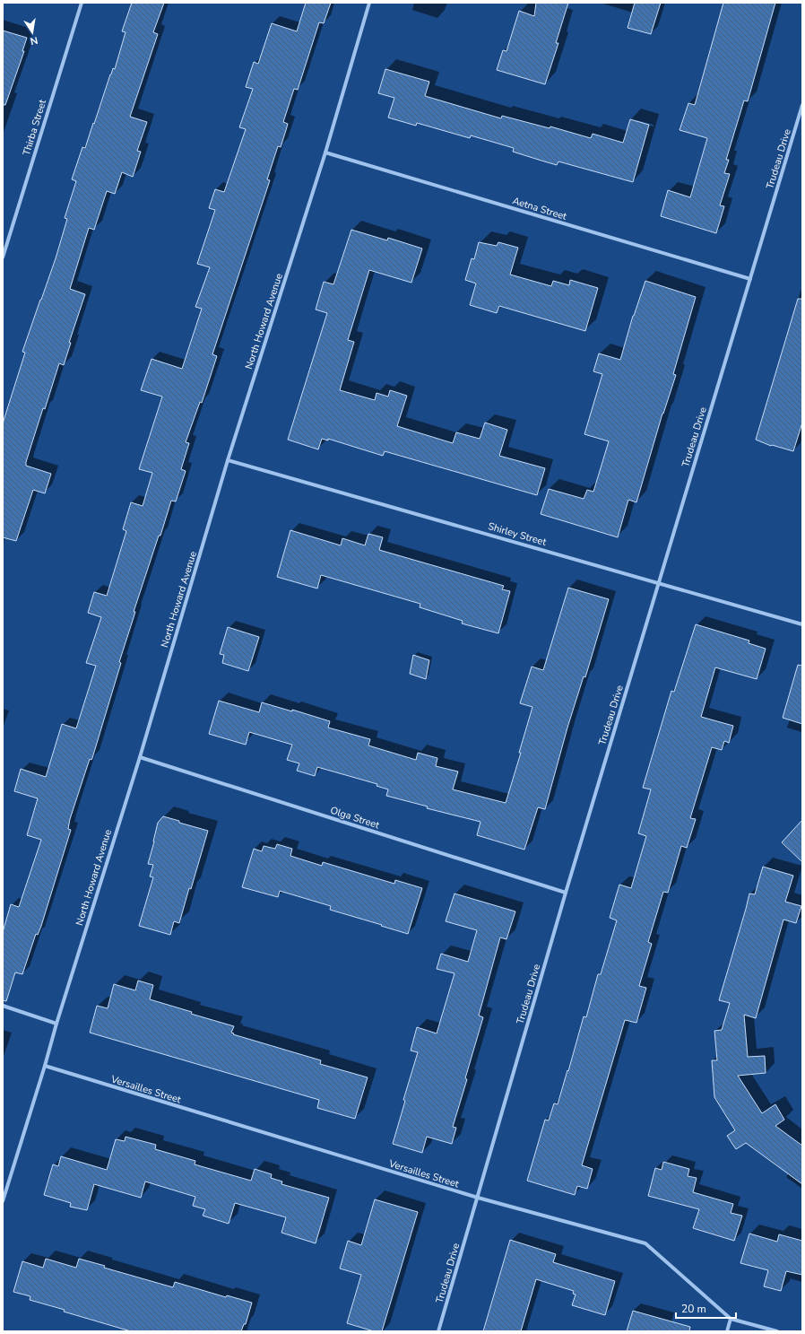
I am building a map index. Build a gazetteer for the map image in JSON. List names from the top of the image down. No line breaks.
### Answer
{"streets":{"street":["Thirba Street","Trudeau Drive","Aetna Street","North Howard Avenue","Shirley Street","Olga Street","Versailles Street"]},"crossings":[["Trudeau Drive","Aetna Street"],["Trudeau Drive","Shirley Street"],["Trudeau Drive","Olga Street"],["Trudeau Drive","Versailles Street"],["Aetna Street","North Howard Avenue"],["North Howard Avenue","Shirley Street"],["North Howard Avenue","Olga Street"],["North Howard Avenue","Versailles Street"]],"scale_bar":"20 m","north":"bottom"}
